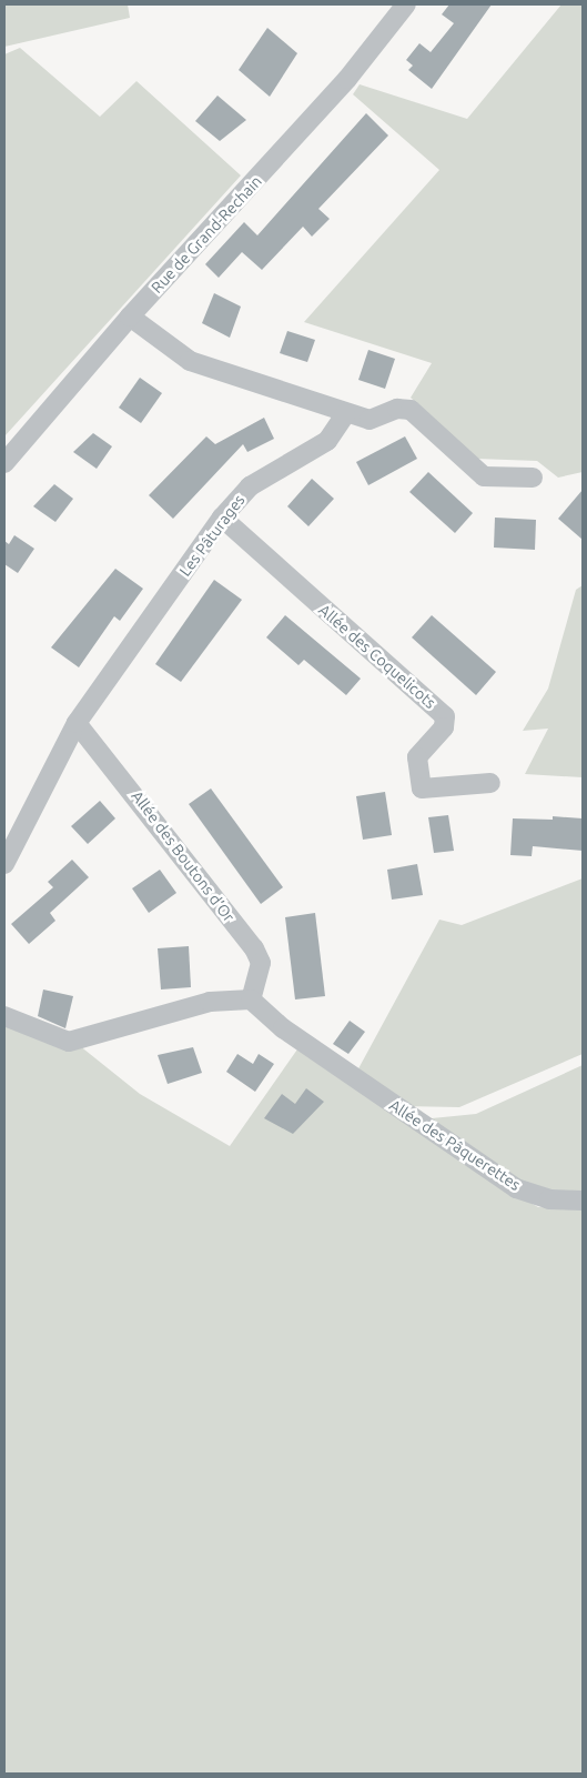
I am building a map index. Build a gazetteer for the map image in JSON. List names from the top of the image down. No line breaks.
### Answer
{"streets":{"street":["Rue de Grand-Rechain","Les Pâturages","Allée des Coquelicots","Allée des Boutons d’Or","Allée des Pâquerettes"]},"crossings":[["Les Pâturages","Allée des Coquelicots"],["Les Pâturages","Allée des Boutons d’Or"],["Allée des Boutons d’Or","Allée des Pâquerettes"]]}
